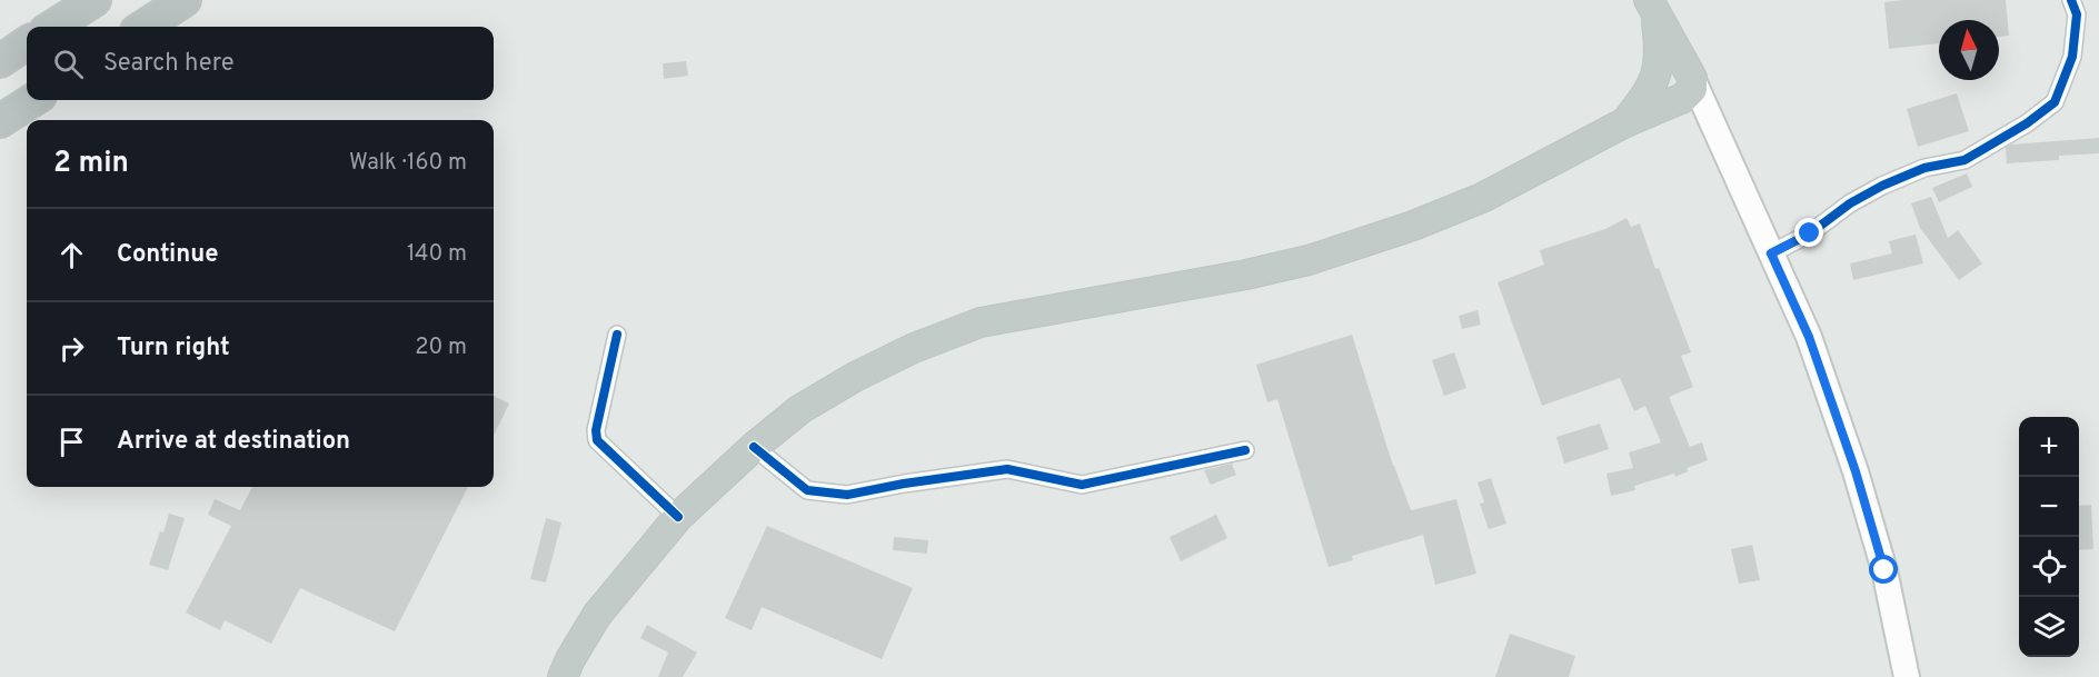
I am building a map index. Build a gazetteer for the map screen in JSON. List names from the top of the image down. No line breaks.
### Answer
{"north":"top","page":{"search":"Search here","heading":["2 min","Walk · 160 m"],"list":[["Continue","140 m"],["Turn right","20 m"],"Arrive at destination"],"map_buttons":["+","−"]}}
